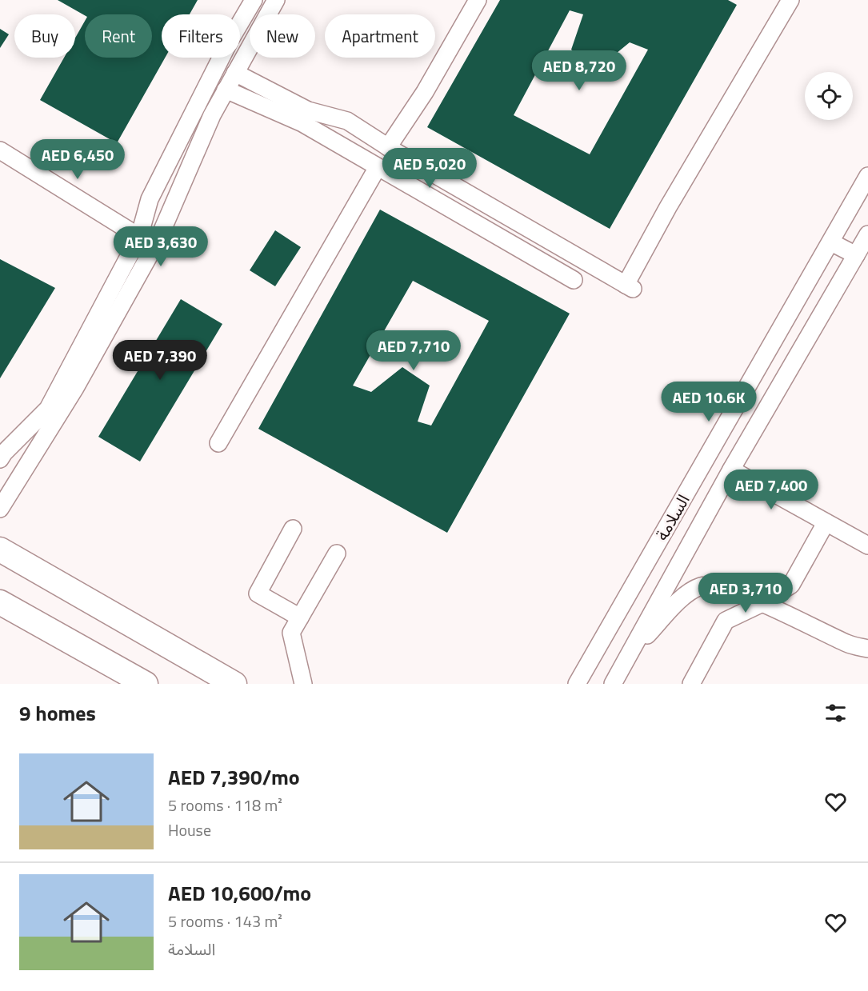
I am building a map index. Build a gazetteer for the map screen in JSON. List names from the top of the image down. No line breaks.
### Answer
{"streets":{"street":["السلامة"]},"page":{"chip":["Buy","Rent","Filters","New","Apartment"],"price":["AED 8,720","AED 6,450","AED 5,020","AED 3,630","AED 7,710","AED 7,390","AED 10.6K","AED 7,400","AED 3,710"],"heading":"9 homes","list":[{"name":"AED 7,390/mo","note":"5 rooms · 118 m² · House"},{"name":"AED 10,600/mo","note":"5 rooms · 143 m² · السلامة"}]}}
